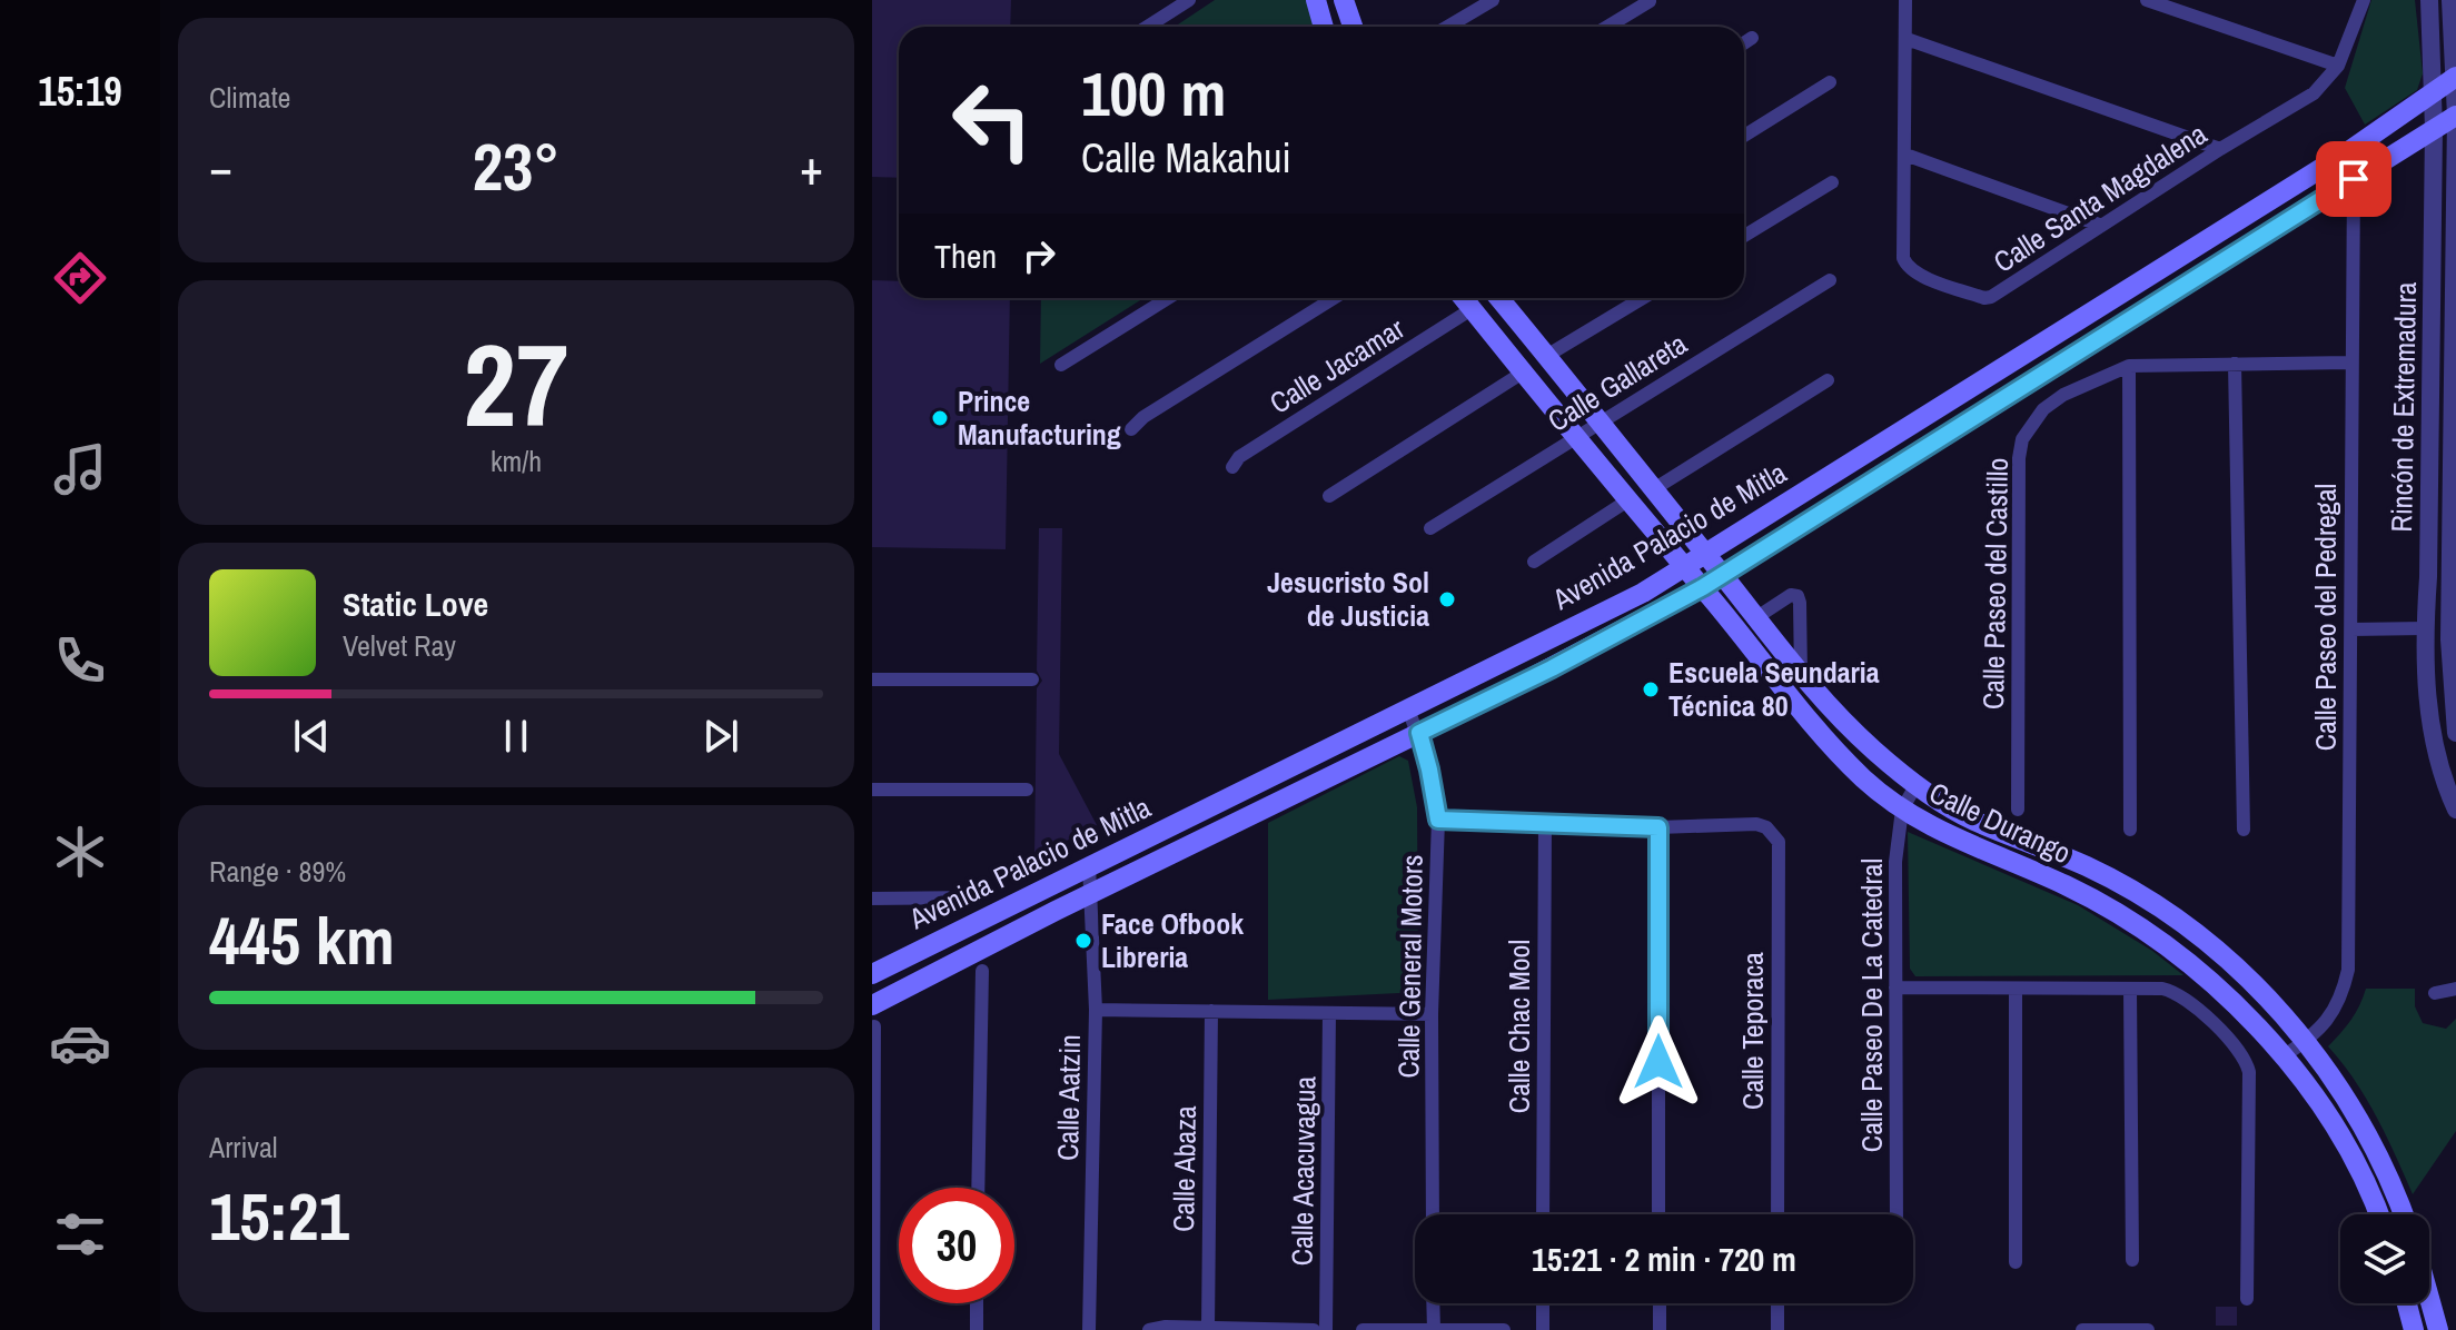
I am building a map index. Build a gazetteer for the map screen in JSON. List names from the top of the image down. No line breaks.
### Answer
{"streets":{"main road":["Avenida Palacio de Mitla","Calle Durango"],"street":["Calle Santa Magdalena","Calle Jacamar","Calle Gallareta","Rincón de Extremadura","Calle Paseo del Castillo","Calle Paseo del Pedregal","Calle General Motors","Calle Paseo De La Catedral","Calle Chac Mool","Calle Teporaca","Calle Aatzin","Calle Abaza","Calle Acacuvagua"]},"crossings":[["Calle Jacamar","Calle Durango"],["Calle Gallareta","Calle Durango"],["Rincón de Extremadura","Avenida Palacio de Mitla"],["Avenida Palacio de Mitla","Calle Paseo del Pedregal"],["Avenida Palacio de Mitla","Calle Durango"],["Avenida Palacio de Mitla","Calle General Motors"],["Avenida Palacio de Mitla","Calle Aatzin"],["Calle Paseo del Castillo","Calle Paseo del Pedregal"],["Calle Paseo del Pedregal","Calle Durango"],["Calle Durango","Calle Paseo De La Catedral"]],"places":["Prince Manufacturing","Jesucristo Sol de Justicia","Escuela Seundaria Técnica 80","Face Ofbook Libreria"],"page":{"tabs":"15:19","tile":["Climate",["27","km/h"],["Range · 89%","445 km"],["Arrival","15:21"]],"turn":["100 m","Calle Makahui"],"heat":["−","23°","+"],"then":"Then","song":["Static Love","Velvet Ray"],"limit":"30","trip":"15:21 · 2 min · 720 m"}}
